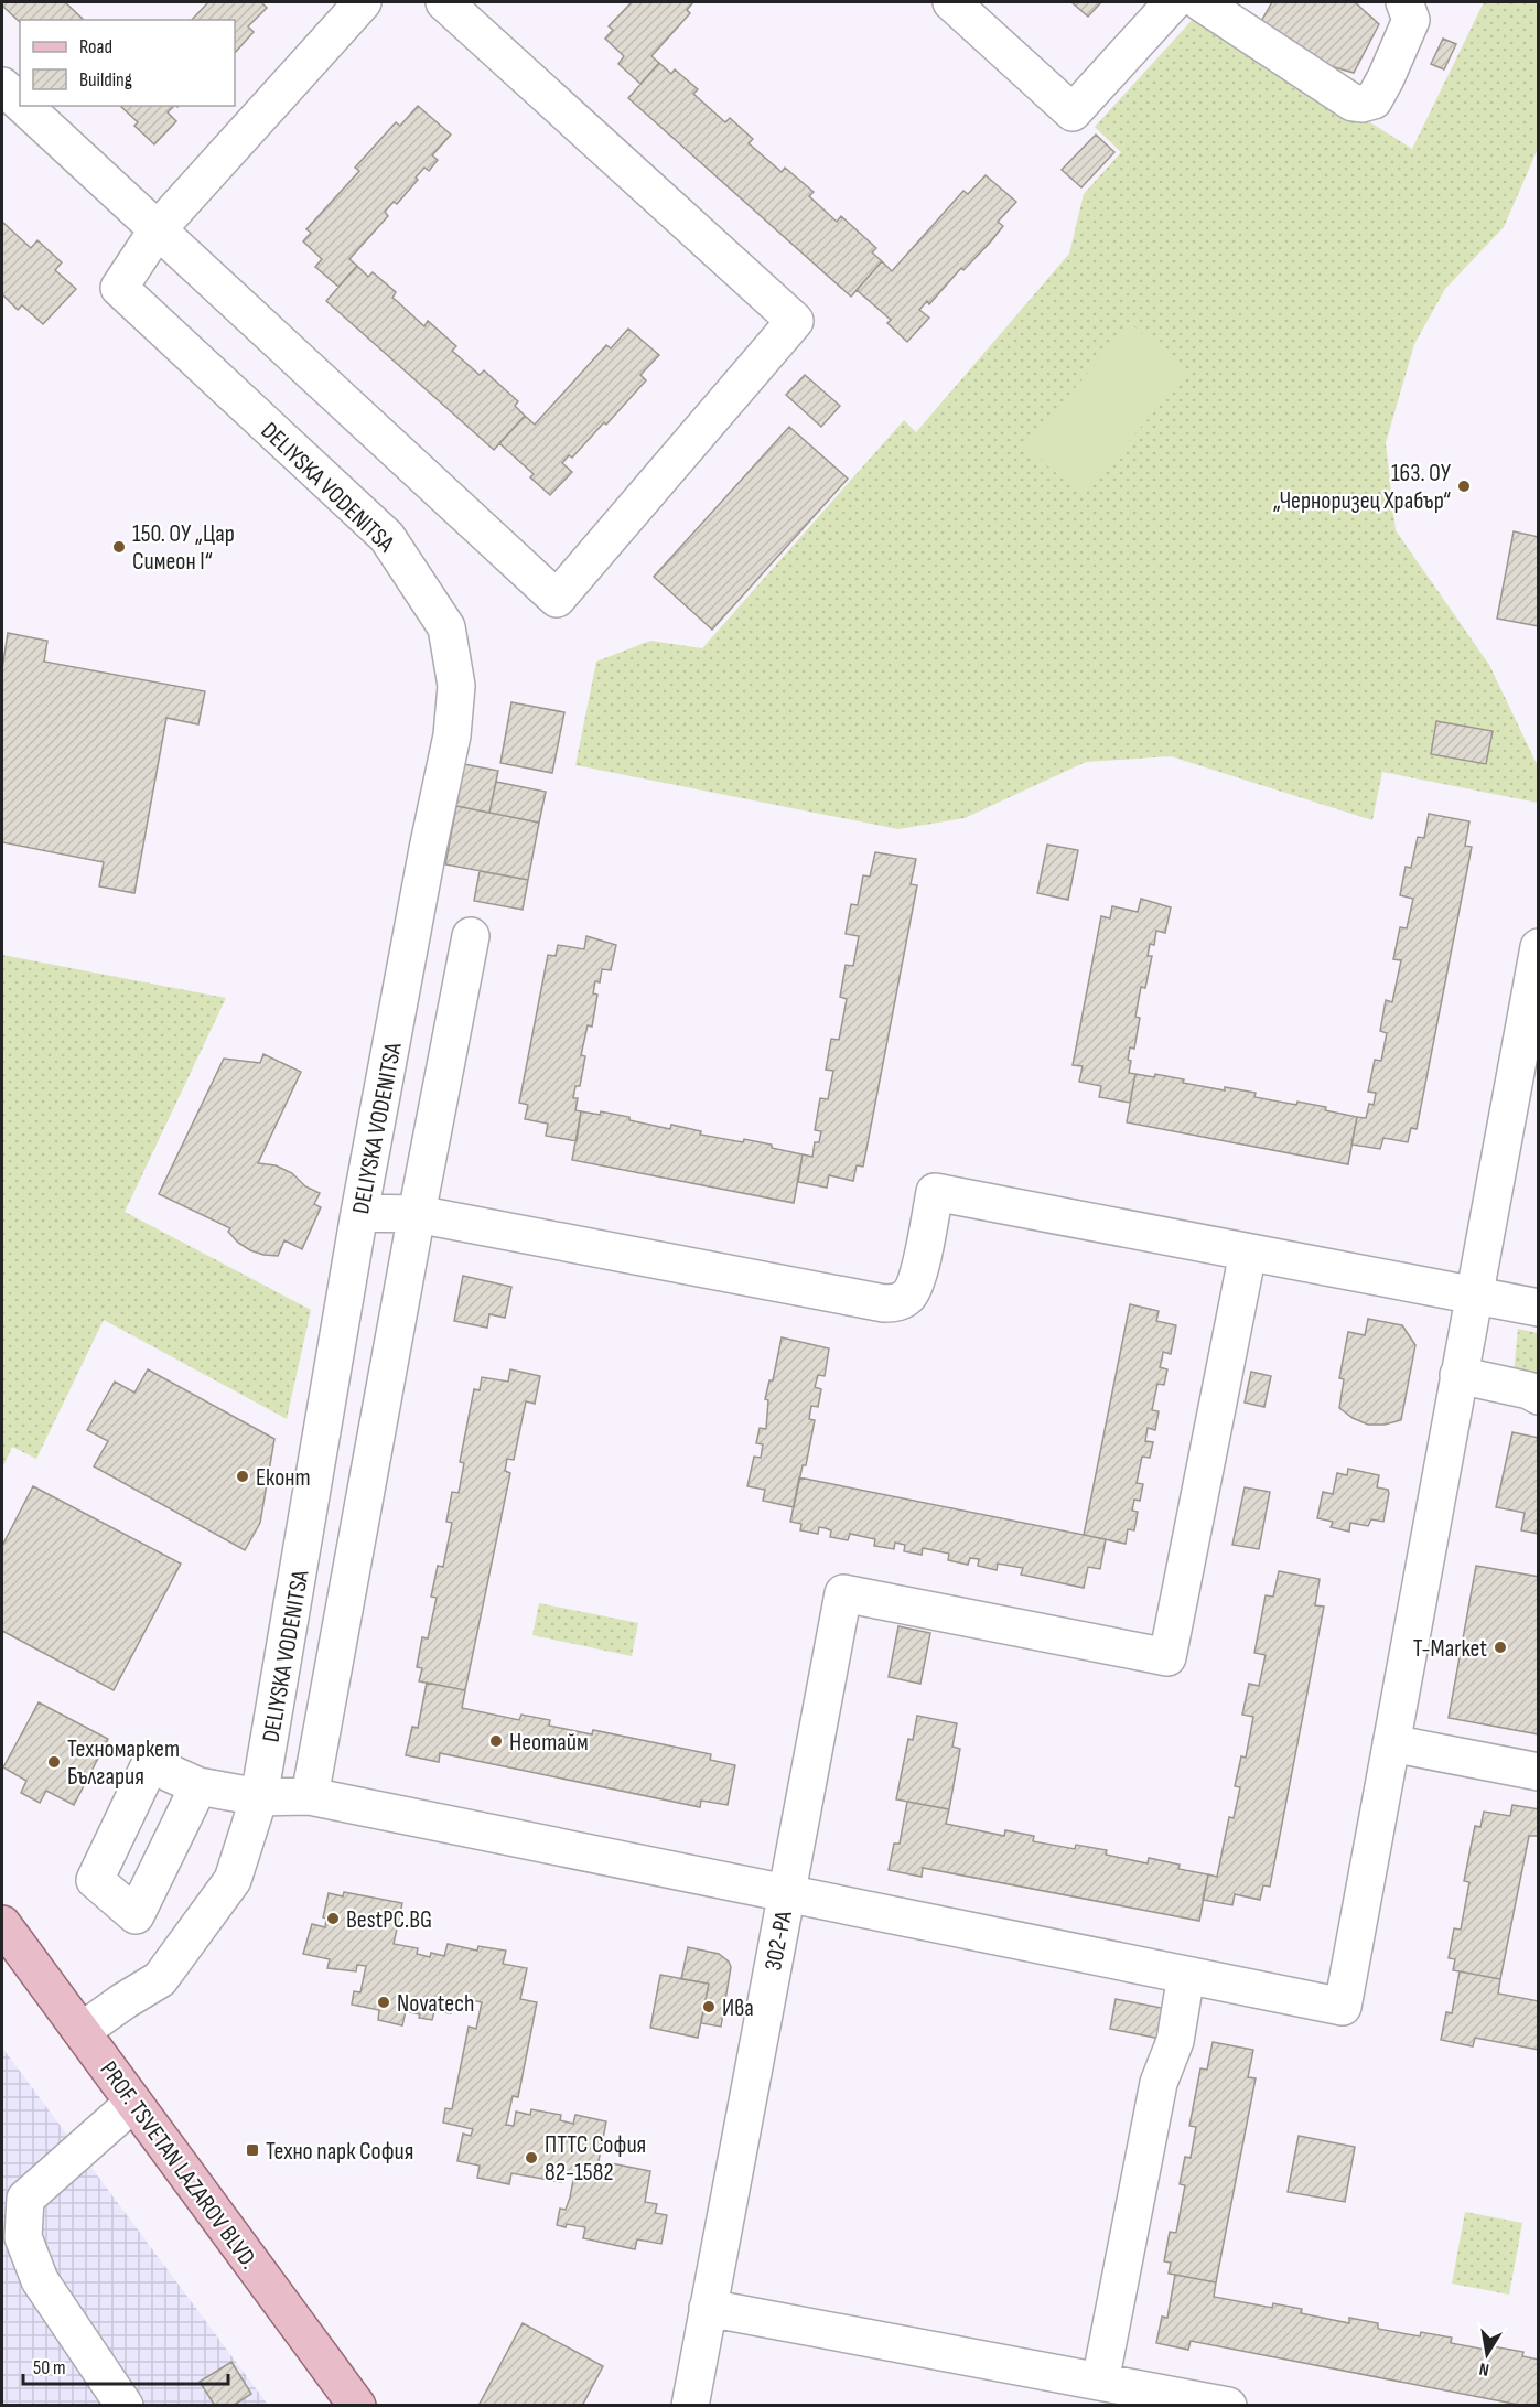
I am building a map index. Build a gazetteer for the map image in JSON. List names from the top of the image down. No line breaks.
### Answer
{"streets":{"main road":["PROF. TSVETAN LAZAROV BLVD."],"street":["DELIYSKA VODENITSA","302-РА"]},"crossings":[["DELIYSKA VODENITSA","PROF. TSVETAN LAZAROV BLVD."]],"places":{"other":["163. ОУ „Черноризец Храбър“","150. ОУ „Цар Симеон I“","Еконт","T-Market","Неотайм","Техномаркет България","BestPC.BG","Novatech","Ива","ПТТС София 82-1582"],"transit":["Техно парк София"]},"legend":["Road","Building"],"scale_bar":"50 m","north":"bottom"}
